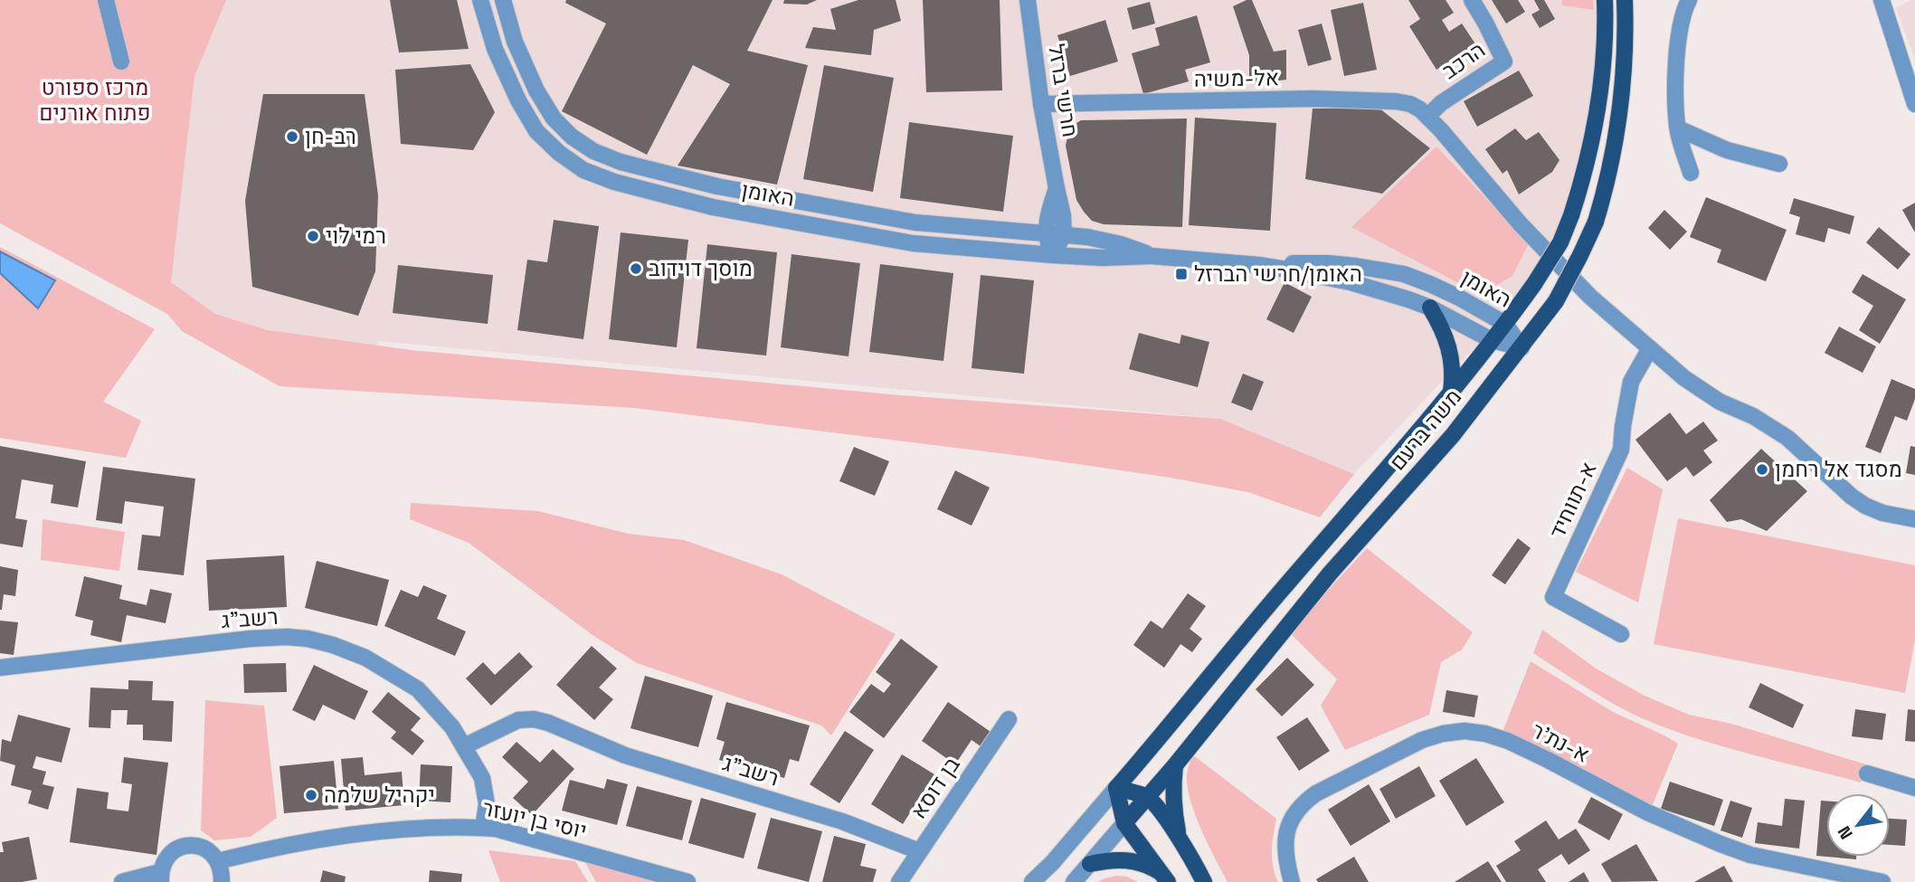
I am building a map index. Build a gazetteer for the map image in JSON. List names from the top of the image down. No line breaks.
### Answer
{"streets":{"main road":["משה ברעם"],"street":["הרכב","אל-משיה","חרשי ברזל","האומן","א-תווחיד","רשב\"ג","א-נת'ר","בן דוסא","יוסי בן יועזר"]},"crossings":[["הרכב","אל-משיה"],["אל-משיה","חרשי ברזל"],["חרשי ברזל","האומן"],["האומן","משה ברעם"],["רשב\"ג","בן דוסא"],["רשב\"ג","יוסי בן יועזר"]],"parks":["מרכז ספורט פתוח אורנים"],"places":{"other":["רב-חן","רמי לוי","מוסך דוידוב","מסגד אל רחמן","יקהיל שלמה"],"transit":["האומן/חרשי הברזל"]},"north":"bottom left"}
